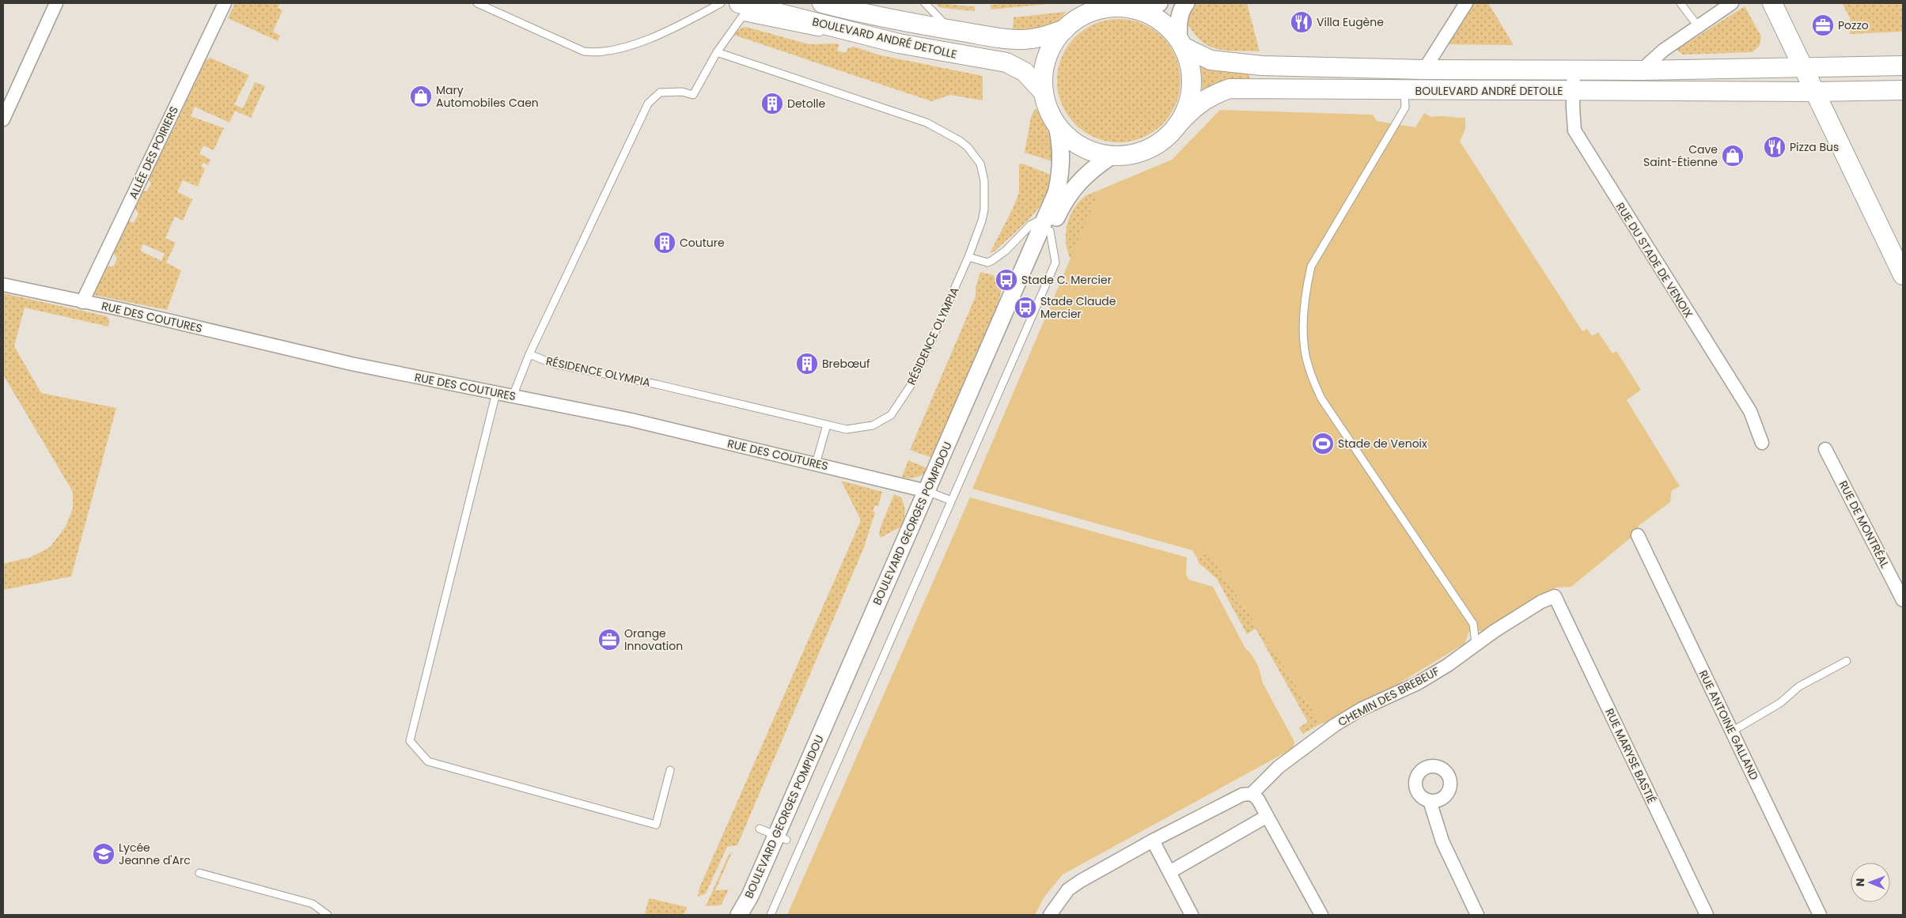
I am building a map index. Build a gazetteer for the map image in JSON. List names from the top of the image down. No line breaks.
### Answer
{"streets":{"main road":["BOULEVARD ANDRÉ DETOLLE"],"street":["ALLÉE DES POIRIERS","RUE DU STADE DE VENOIX","RUE DES COUTURES","BOULEVARD GEORGES POMPIDOU","RUE DE MONTRÉAL","CHEMIN DES BREBEUF","RUE ANTOINE GALLAND","RUE MARYSE BASTIÉ"],"lane":["RÉSIDENCE OLYMPIA"]},"crossings":[["BOULEVARD ANDRÉ DETOLLE","RUE DU STADE DE VENOIX"],["ALLÉE DES POIRIERS","RUE DES COUTURES"],["RUE DES COUTURES","BOULEVARD GEORGES POMPIDOU"],["CHEMIN DES BREBEUF","RUE MARYSE BASTIÉ"]],"places":{"restaurant":["Villa Eugène","Pizza Bus"],"office":["Pozzo","Orange Innovation"],"shop":["Mary Automobiles Caen","Cave Saint-Étienne"],"building":["Detolle","Couture","Brebœuf"],"bus stop":["Stade C. Mercier","Stade Claude Mercier"],"sports":["Stade de Venoix"],"school or university":["Lycée Jeanne d'Arc"]},"north":"left"}
